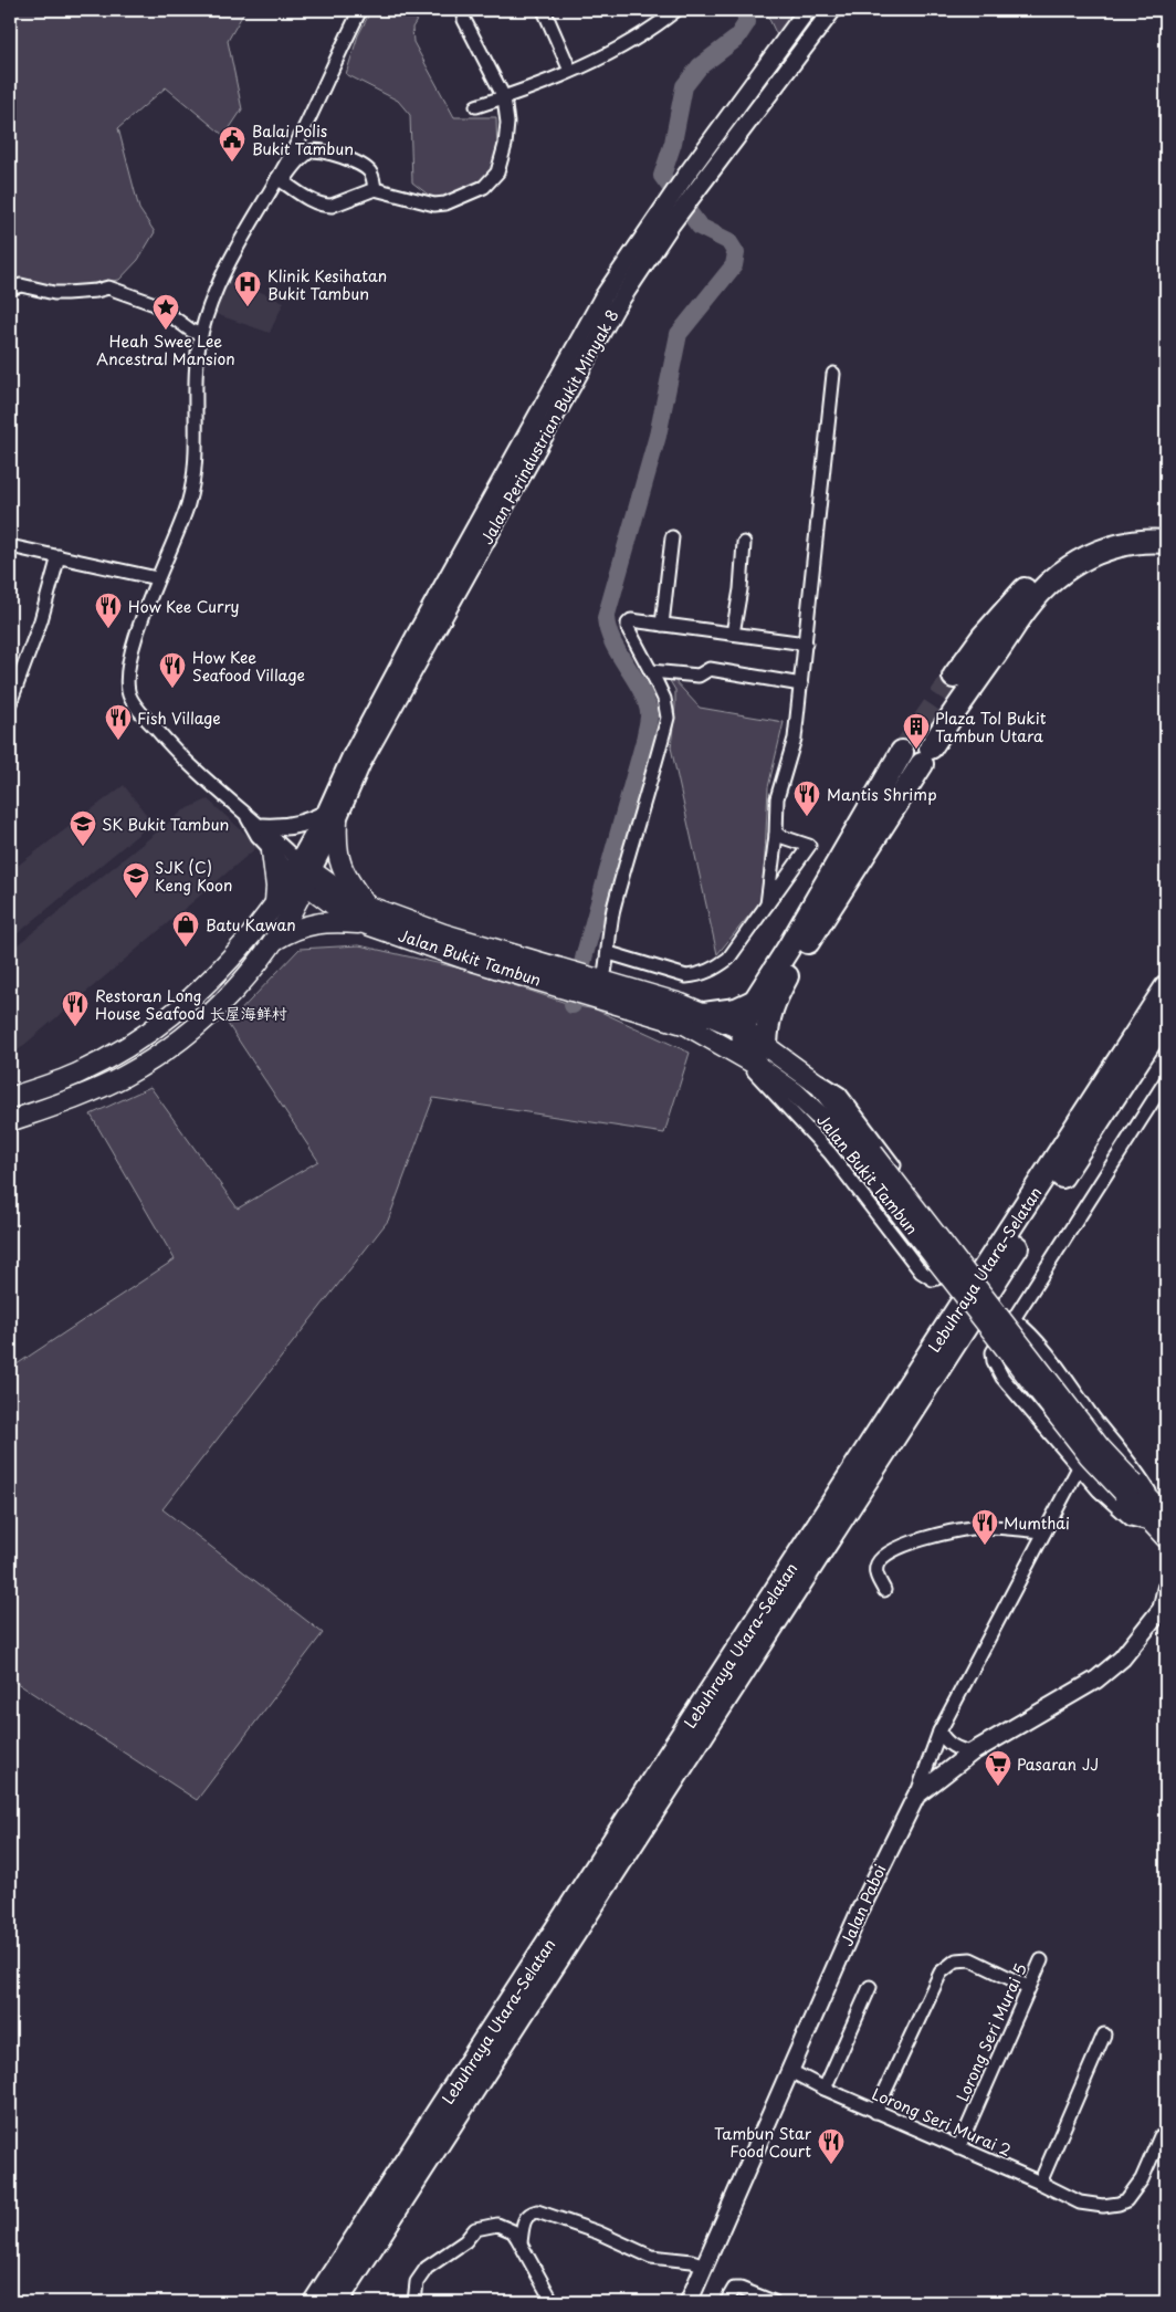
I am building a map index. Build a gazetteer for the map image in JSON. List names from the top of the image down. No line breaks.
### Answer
{"streets":{"highway":["Lebuhraya Utara–Selatan"],"main road":["Jalan Bukit Tambun"],"street":["Jalan Perindustrian Bukit Minyak 8","Jalan Paboi","Lorong Seri Murai 5","Lorong Seri Murai 2"]},"crossings":[["Jalan Perindustrian Bukit Minyak 8","Jalan Bukit Tambun"],["Jalan Paboi","Lorong Seri Murai 2"],["Lorong Seri Murai 5","Lorong Seri Murai 2"]],"places":{"public building":["Balai Polis Bukit Tambun"],"hospital":["Klinik Kesihatan Bukit Tambun"],"place":["Heah Swee Lee Ancestral Mansion"],"restaurant":["How Kee Curry","How Kee Seafood Village","Fish Village","Mantis Shrimp","Restoran Long House Seafood 长屋海鲜村","Mumthai","Tambun Star Food Court"],"building":["Plaza Tol Bukit Tambun Utara"],"school or university":["SK Bukit Tambun","SJK (C) Keng Koon"],"shop":["Batu Kawan"],"supermarket":["Pasaran JJ"]}}
